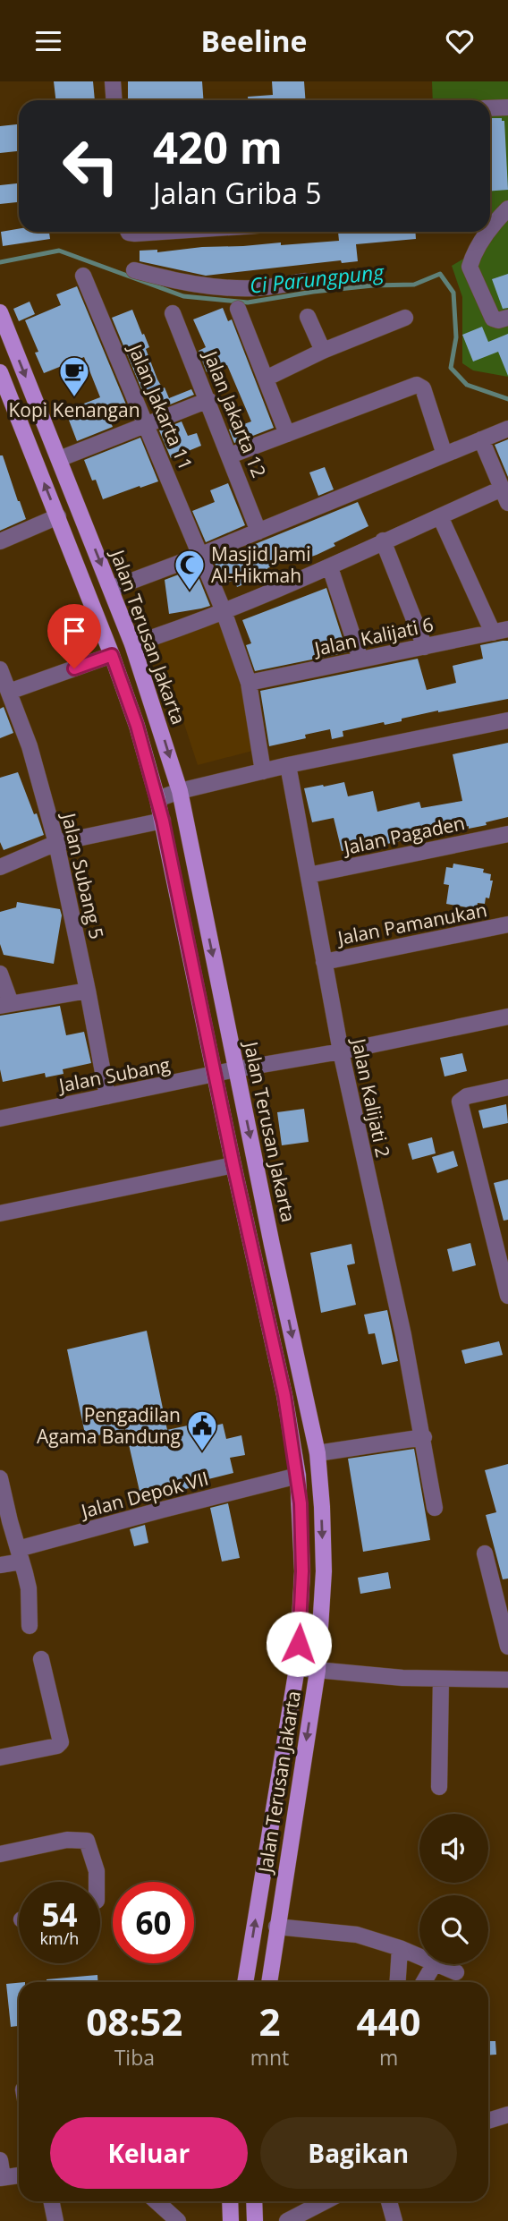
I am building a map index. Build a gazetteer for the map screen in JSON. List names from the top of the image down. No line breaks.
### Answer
{"streets":{"main road":["Jalan Terusan Jakarta"],"street":["Jalan Jakarta 11","Jalan Jakarta 12","Jalan Kalijati 6","Jalan Pagaden","Jalan Subang 5","Jalan Pamanukan","Jalan Subang","Jalan Kalijati 2","Jalan Depok VII"]},"crossings":[["Jalan Jakarta 11","Jalan Kalijati 6"],["Jalan Terusan Jakarta","Jalan Subang"],["Jalan Terusan Jakarta","Jalan Depok VII"],["Jalan Pagaden","Jalan Kalijati 2"],["Jalan Subang 5","Jalan Subang"],["Jalan Pamanukan","Jalan Kalijati 2"],["Jalan Subang","Jalan Kalijati 2"]],"water":["Ci Parungpung"],"places":{"cafe":["Kopi Kenangan"],"mosque":["Masjid Jami Al-Hikmah"],"public building":["Pengadilan Agama Bandung"]},"page":{"header":"Beeline","turn":["420 m","Jalan Griba 5"],"speed":"54 km/h","limit":"60","eta":["08:52","Tiba","2","mnt","440","m"],"buttons":["Keluar","Bagikan"]}}
